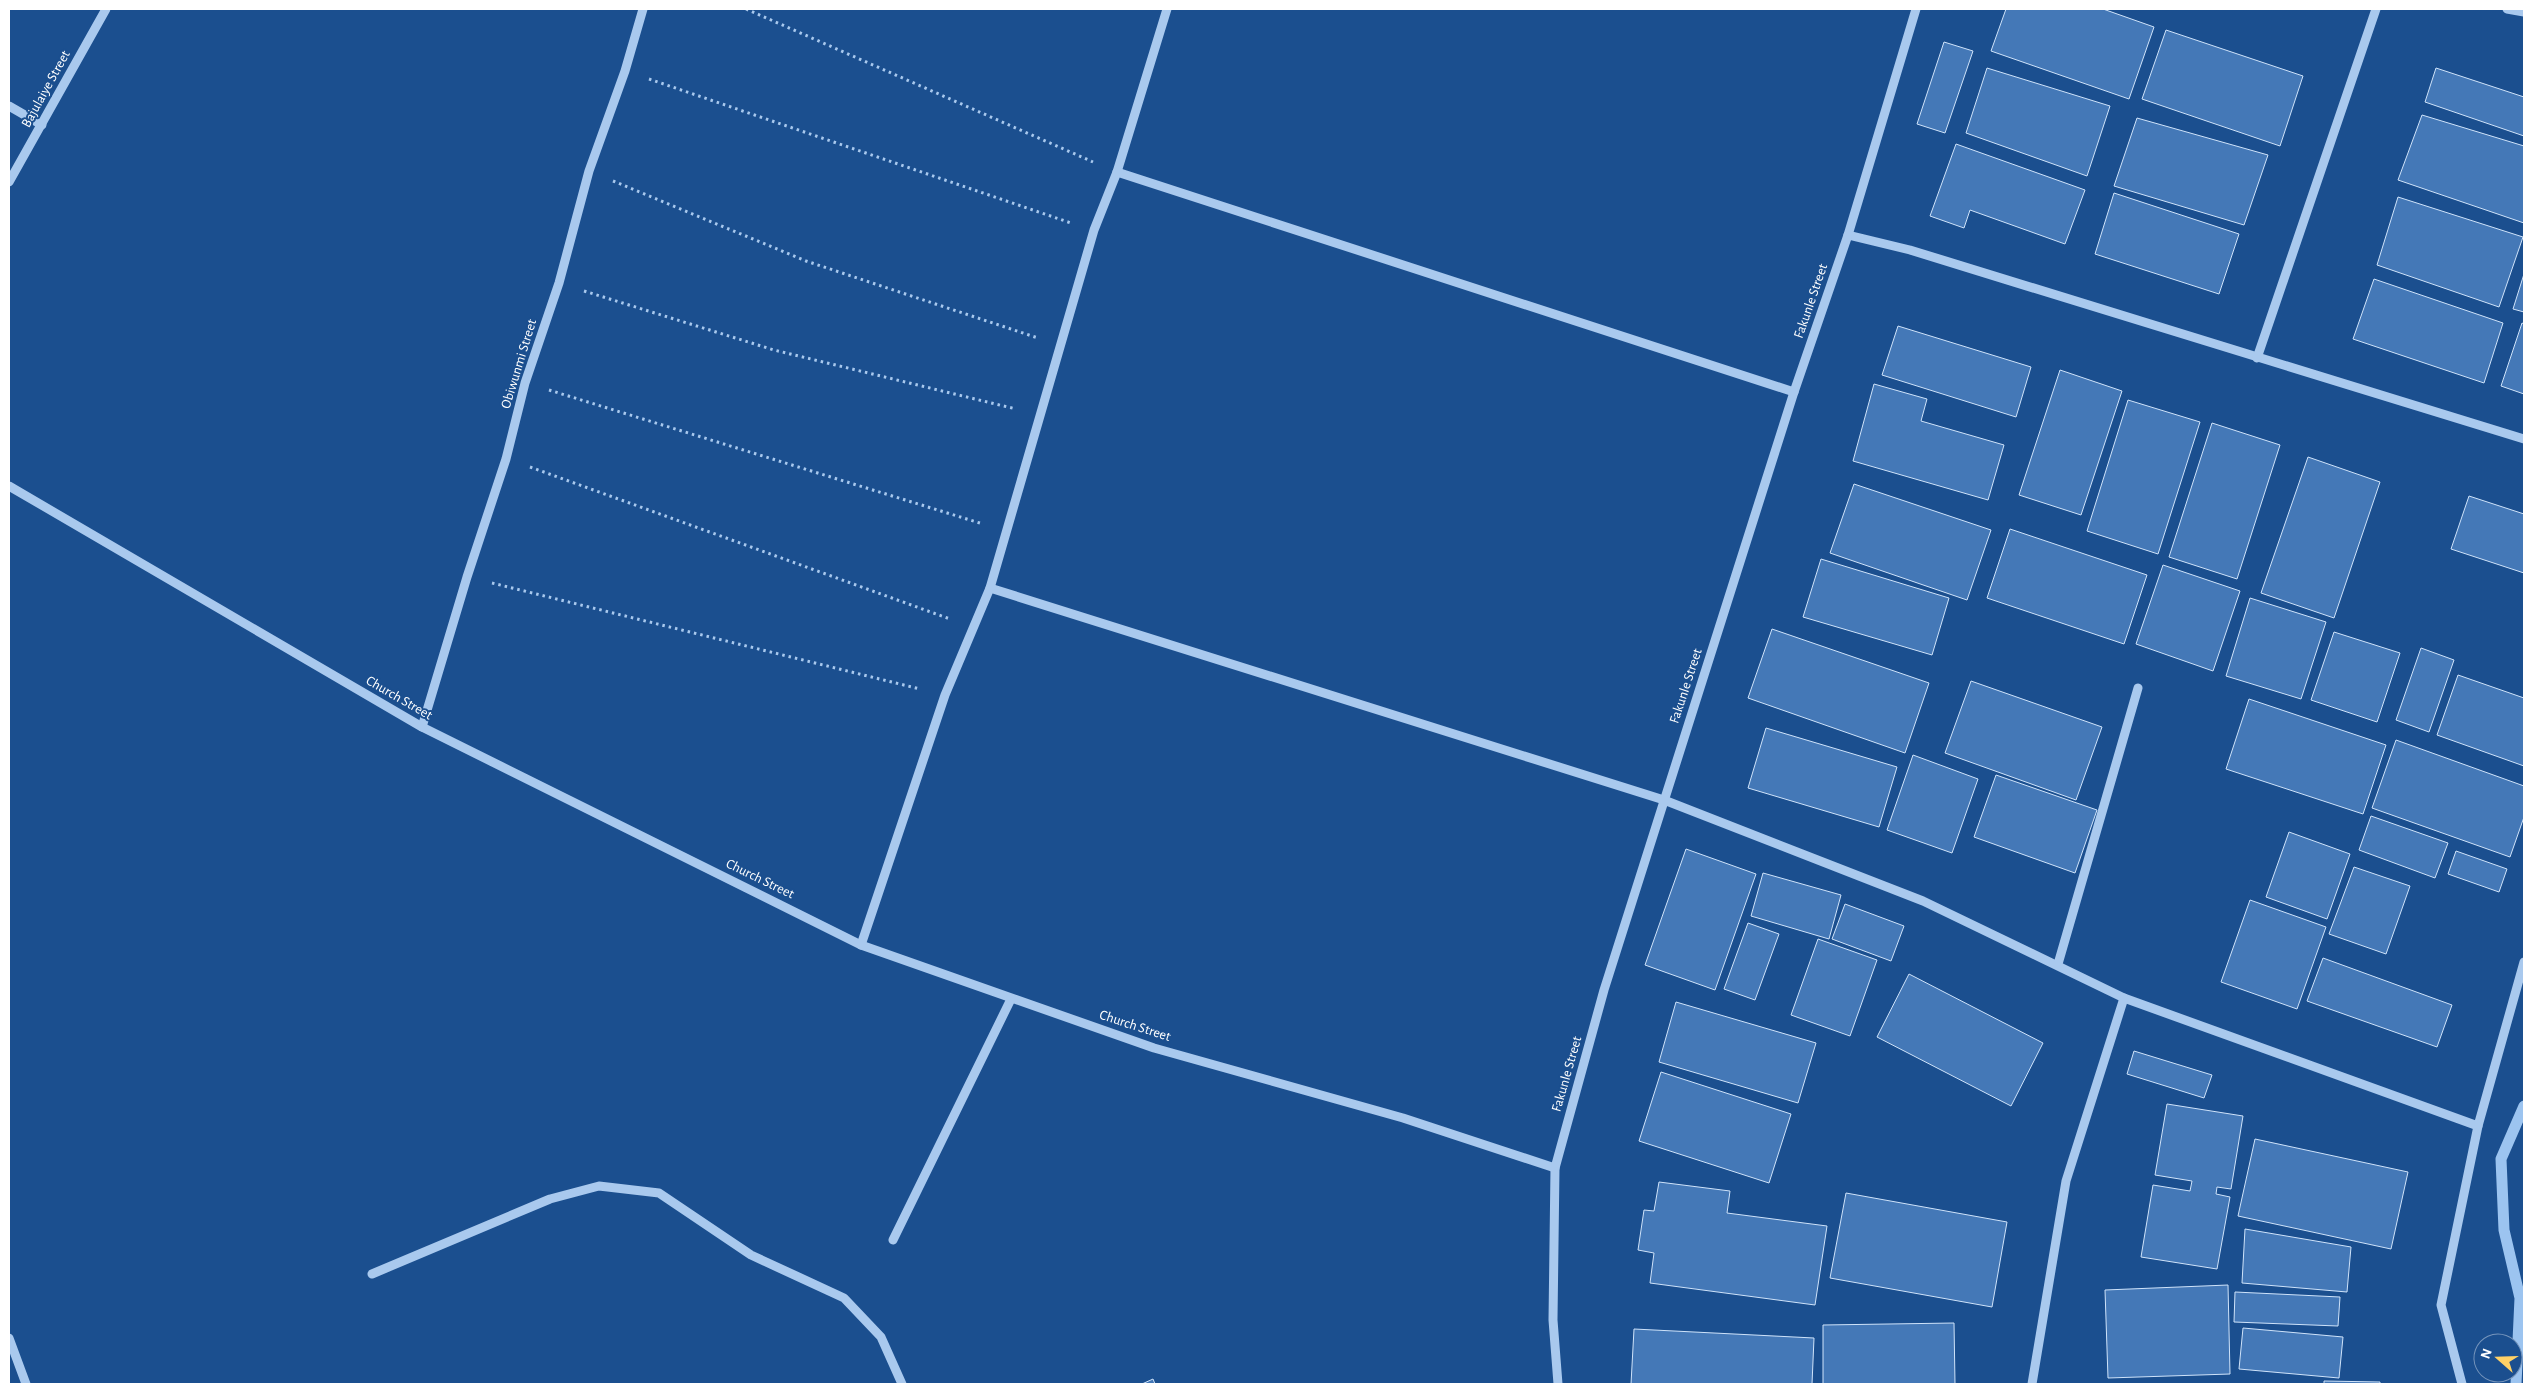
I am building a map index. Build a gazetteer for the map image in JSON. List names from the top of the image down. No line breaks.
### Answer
{"streets":{"street":["Bajulaiye Street","Fakunle Street","Obiwunmi Street","Church Street"]},"crossings":[["Fakunle Street","Church Street"],["Obiwunmi Street","Church Street"]],"north":"left"}
